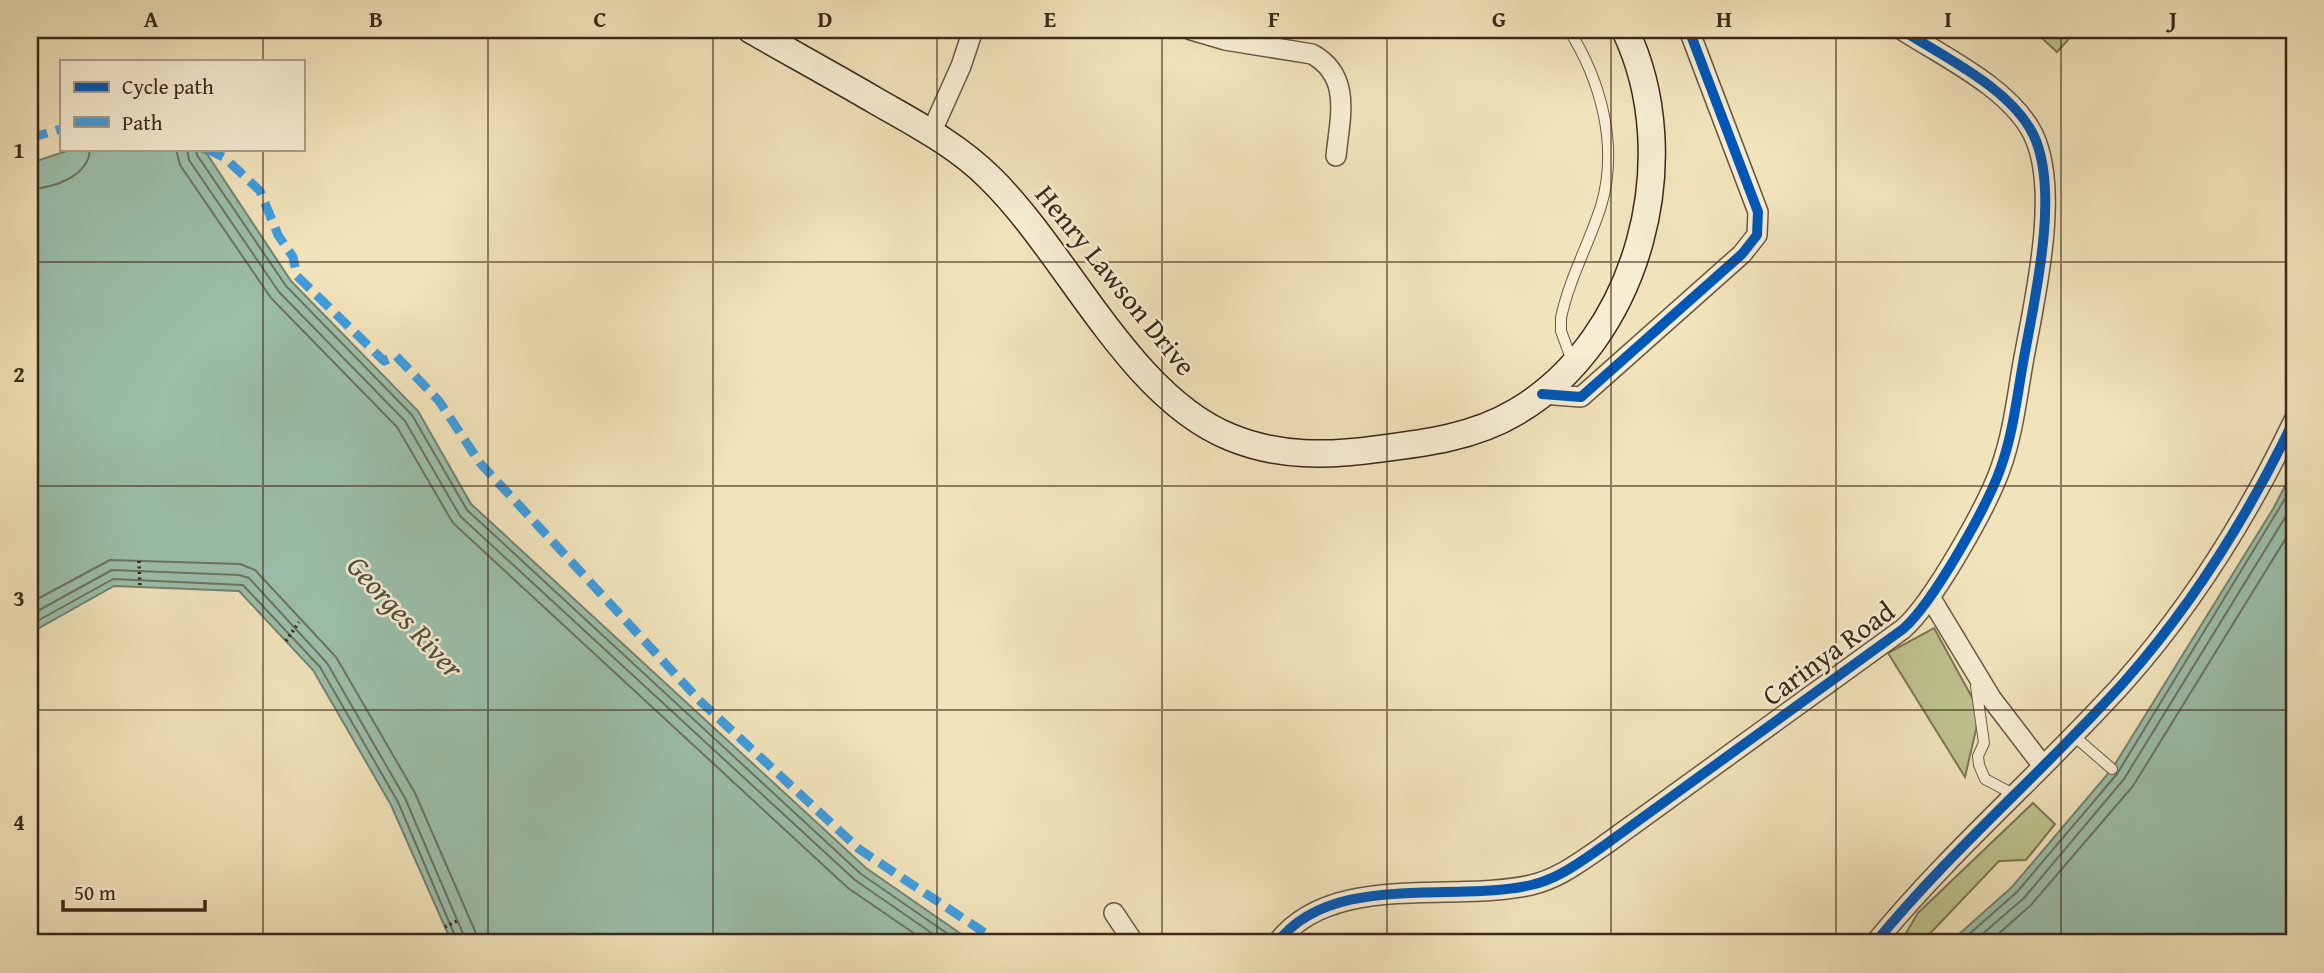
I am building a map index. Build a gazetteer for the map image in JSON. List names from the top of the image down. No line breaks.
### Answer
{"streets":{"main road":["Henry Lawson Drive"],"street":["Carinya Road"]},"water":["Georges River"],"legend":["Cycle path","Path"],"scale_bar":"50 m","grid":{"columns":["A","B","C","D","E","F","G","H","I","J"],"rows":["1","2","3","4"]}}
